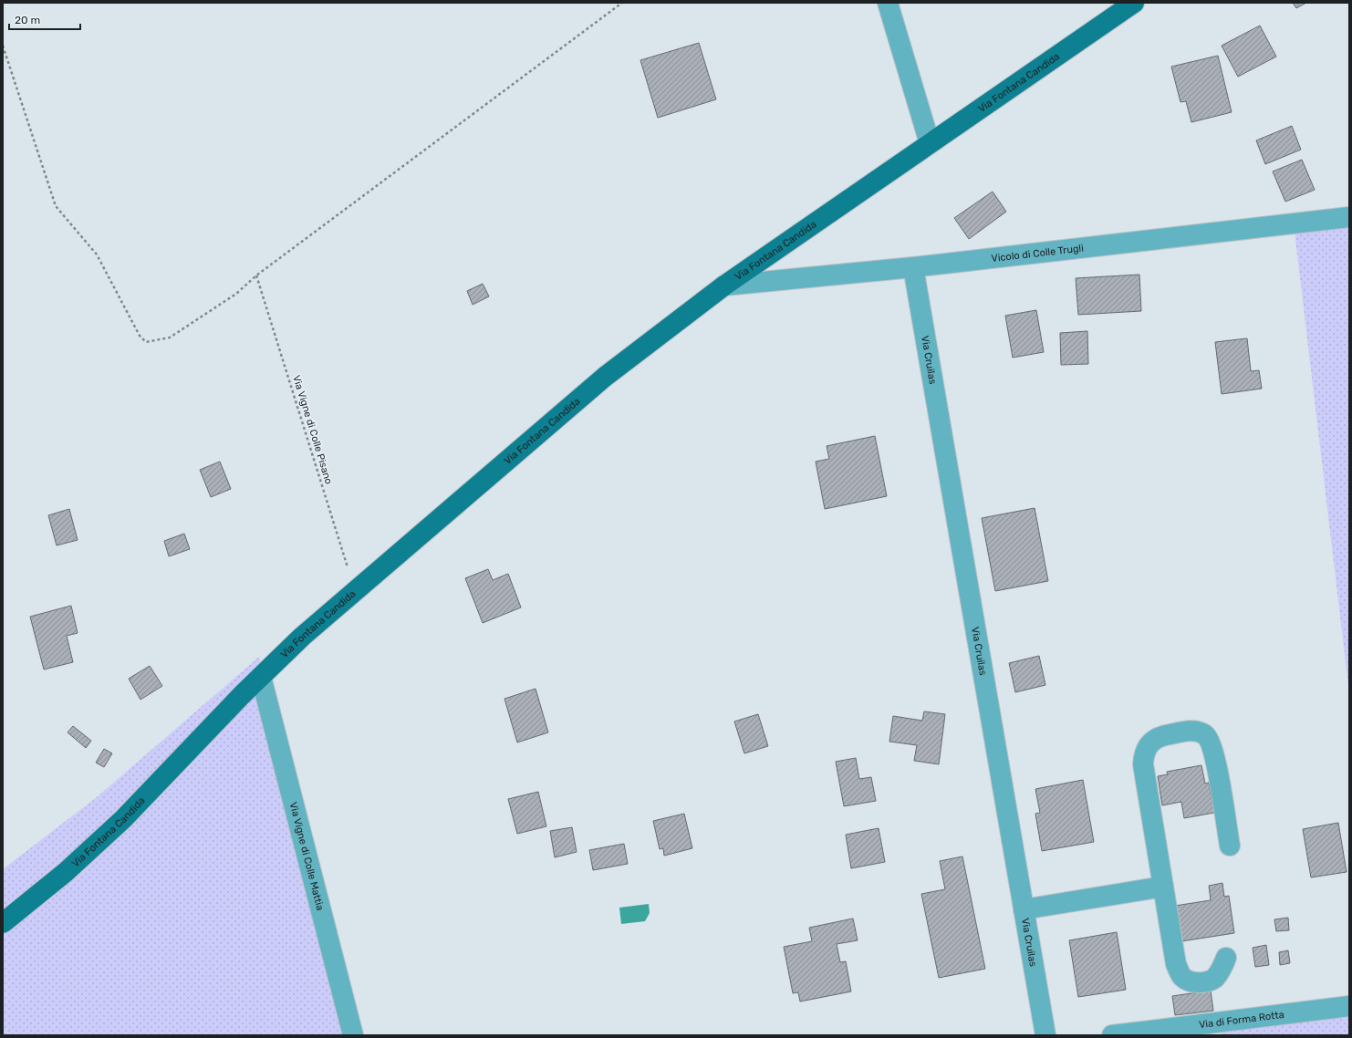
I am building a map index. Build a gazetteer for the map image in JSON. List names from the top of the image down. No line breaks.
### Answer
{"streets":{"main road":["Via Fontana Candida"],"street":["Vicolo di Colle Trugli","Via Cruilas","Via Vigne di Colle Mattia","Via di Forma Rotta"],"path":["Via Vigne di Colle Pisano"]},"crossings":[["Via Fontana Candida","Vicolo di Colle Trugli"],["Via Fontana Candida","Via Vigne di Colle Pisano"],["Via Fontana Candida","Via Vigne di Colle Mattia"],["Vicolo di Colle Trugli","Via Cruilas"]],"scale_bar":"20 m"}
